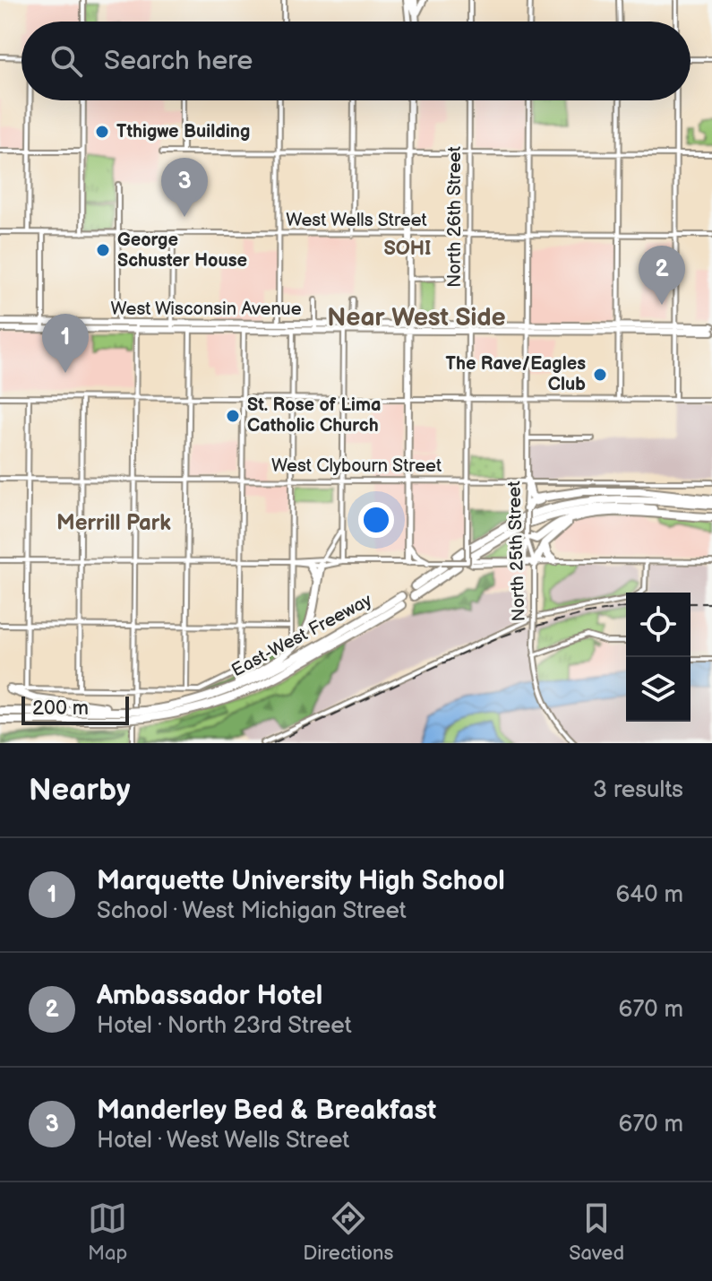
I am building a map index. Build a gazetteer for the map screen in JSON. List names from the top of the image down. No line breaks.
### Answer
{"streets":{"highway":["East-West Freeway"],"main road":["West Wisconsin Avenue"],"street":["North 26th Street","West Wells Street","West Clybourn Street","North 25th Street"]},"crossings":[["North 26th Street","West Wells Street"],["North 26th Street","West Wisconsin Avenue"],["North 26th Street","West Clybourn Street"],["West Wells Street","North 25th Street"],["West Wisconsin Avenue","North 25th Street"],["West Clybourn Street","North 25th Street"]],"districts":["SOHI","Near West Side","Merrill Park"],"places":["Tthigwe Building","George Schuster House","The Rave/Eagles Club","St. Rose of Lima Catholic Church"],"scale_bar":"200 m","page":{"search":"Search here","pins":["3","2","1"],"scale":"200 m","heading":["Nearby","3 results"],"list":[{"mark":"1","name":"Marquette University High School","note":"School · West Michigan Street","value":"640 m"},{"mark":"2","name":"Ambassador Hotel","note":"Hotel · North 23rd Street","value":"670 m"},{"mark":"3","name":"Manderley Bed & Breakfast","note":"Hotel · West Wells Street","value":"670 m"}],"nav":["Map","Directions","Saved"]}}
